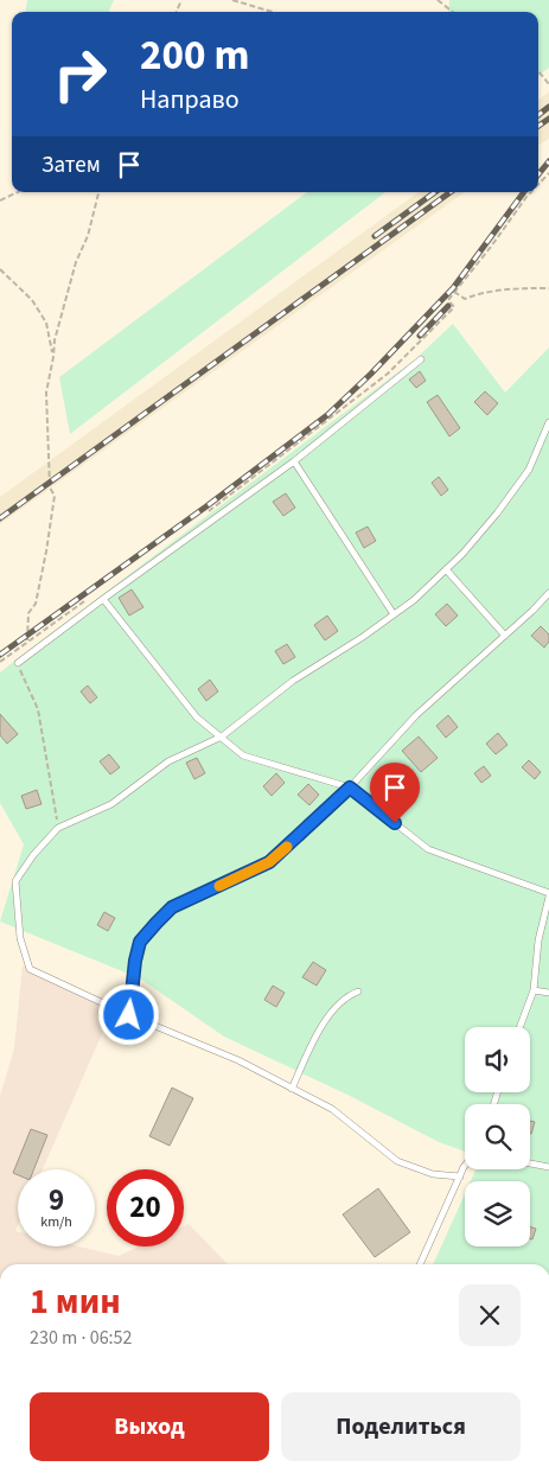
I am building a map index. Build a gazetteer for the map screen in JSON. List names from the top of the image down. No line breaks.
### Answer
{"page":{"turn":["200 m","Направо"],"then":"Затем","speed":"9 km/h","limit":"20","heading":["1 мин","230 m · 06:52"],"buttons":["Выход","Поделиться"]}}
